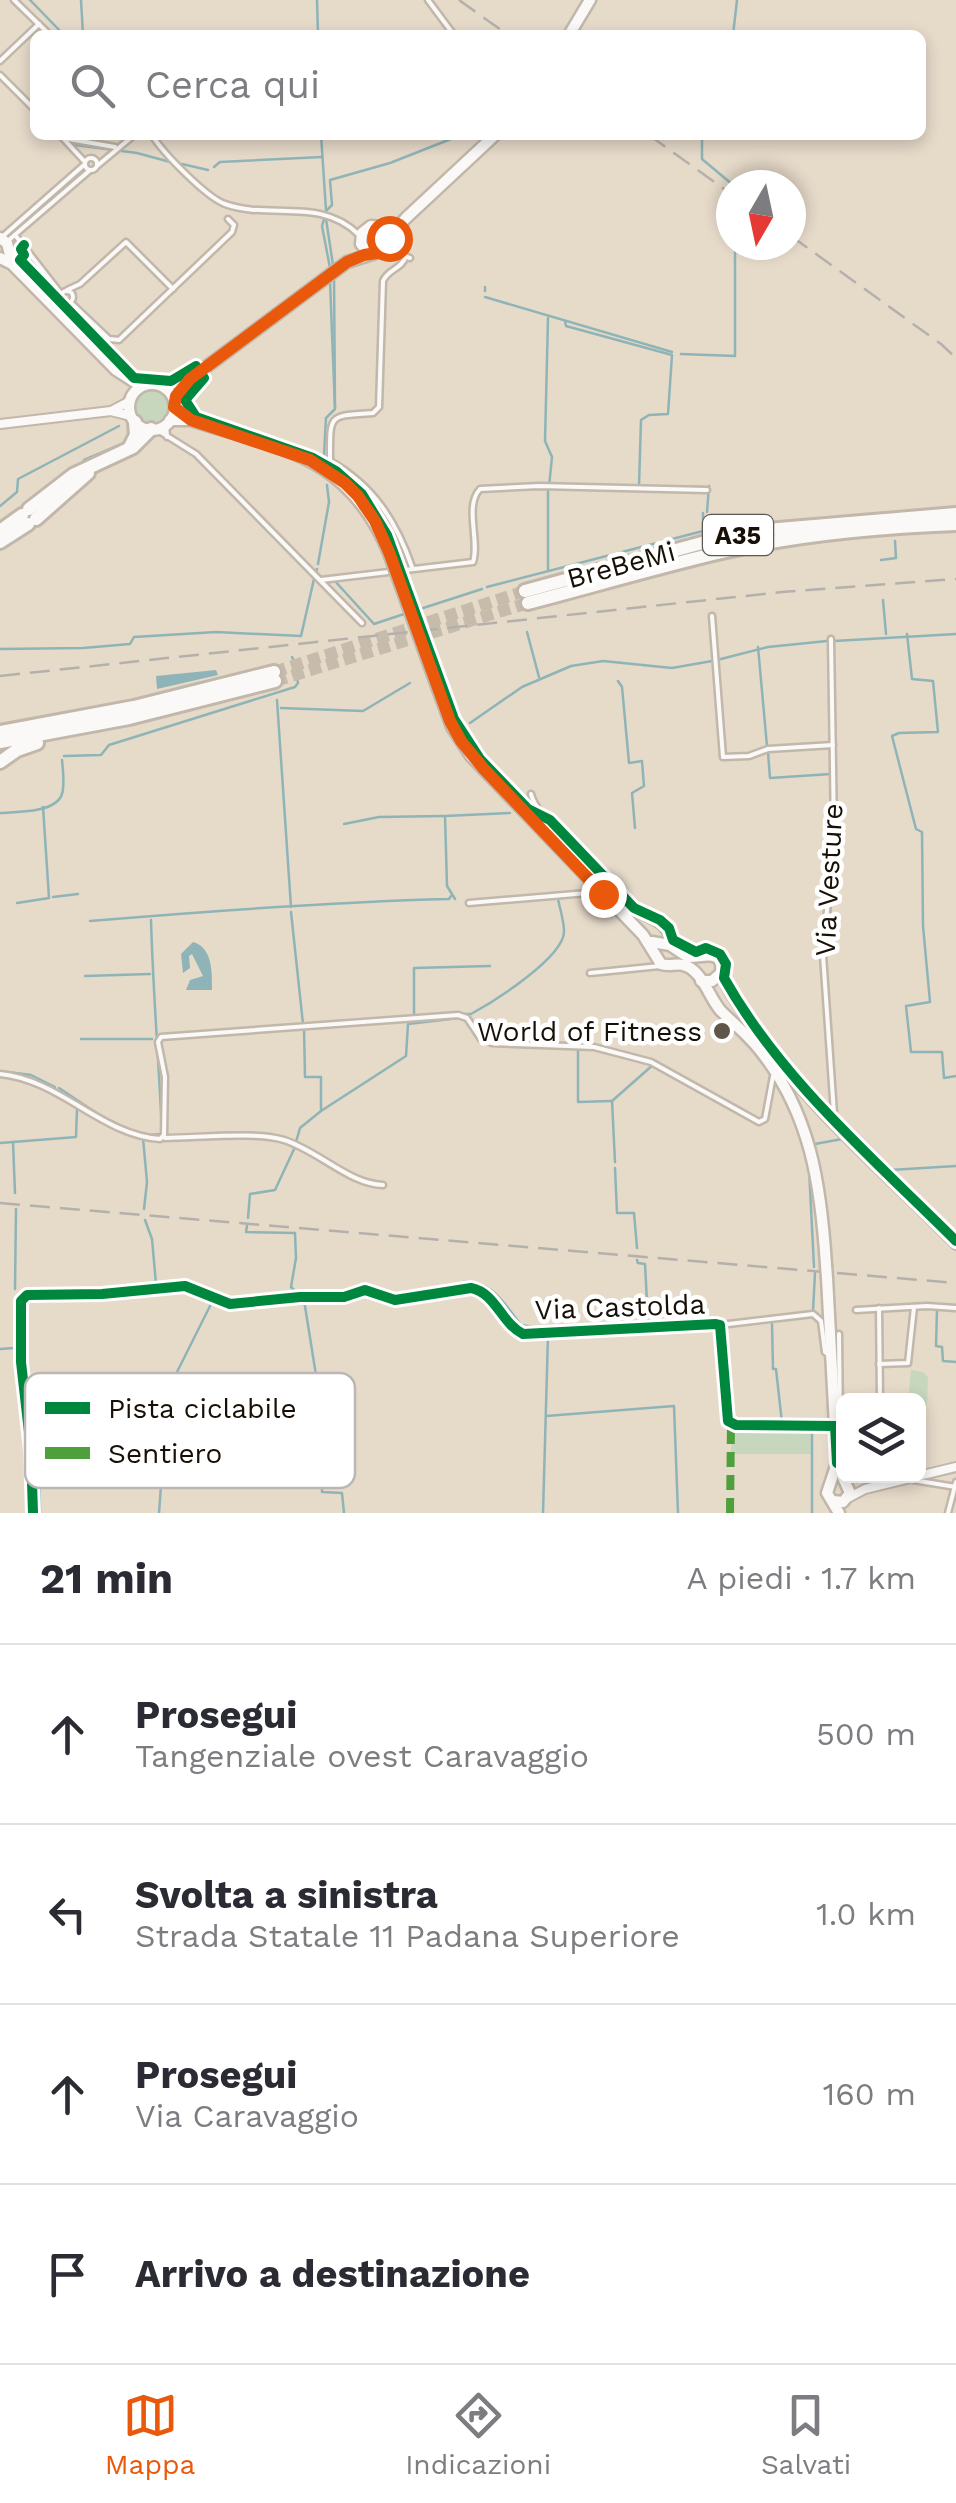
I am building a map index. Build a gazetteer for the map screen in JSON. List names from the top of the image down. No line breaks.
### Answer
{"streets":{"highway":["A35","BreBeMi"],"street":["Via Vesture","Via Castolda"]},"places":["World of Fitness"],"legend":["Pista ciclabile","Sentiero"],"north":"bottom","page":{"search":"Cerca qui","heading":["21 min","A piedi · 1.7 km"],"list":[["Prosegui","Tangenziale ovest Caravaggio","500 m"],["Svolta a sinistra","Strada Statale 11 Padana Superiore","1.0 km"],["Prosegui","Via Caravaggio","160 m"],"Arrivo a destinazione"],"nav":["Mappa","Indicazioni","Salvati"]}}
